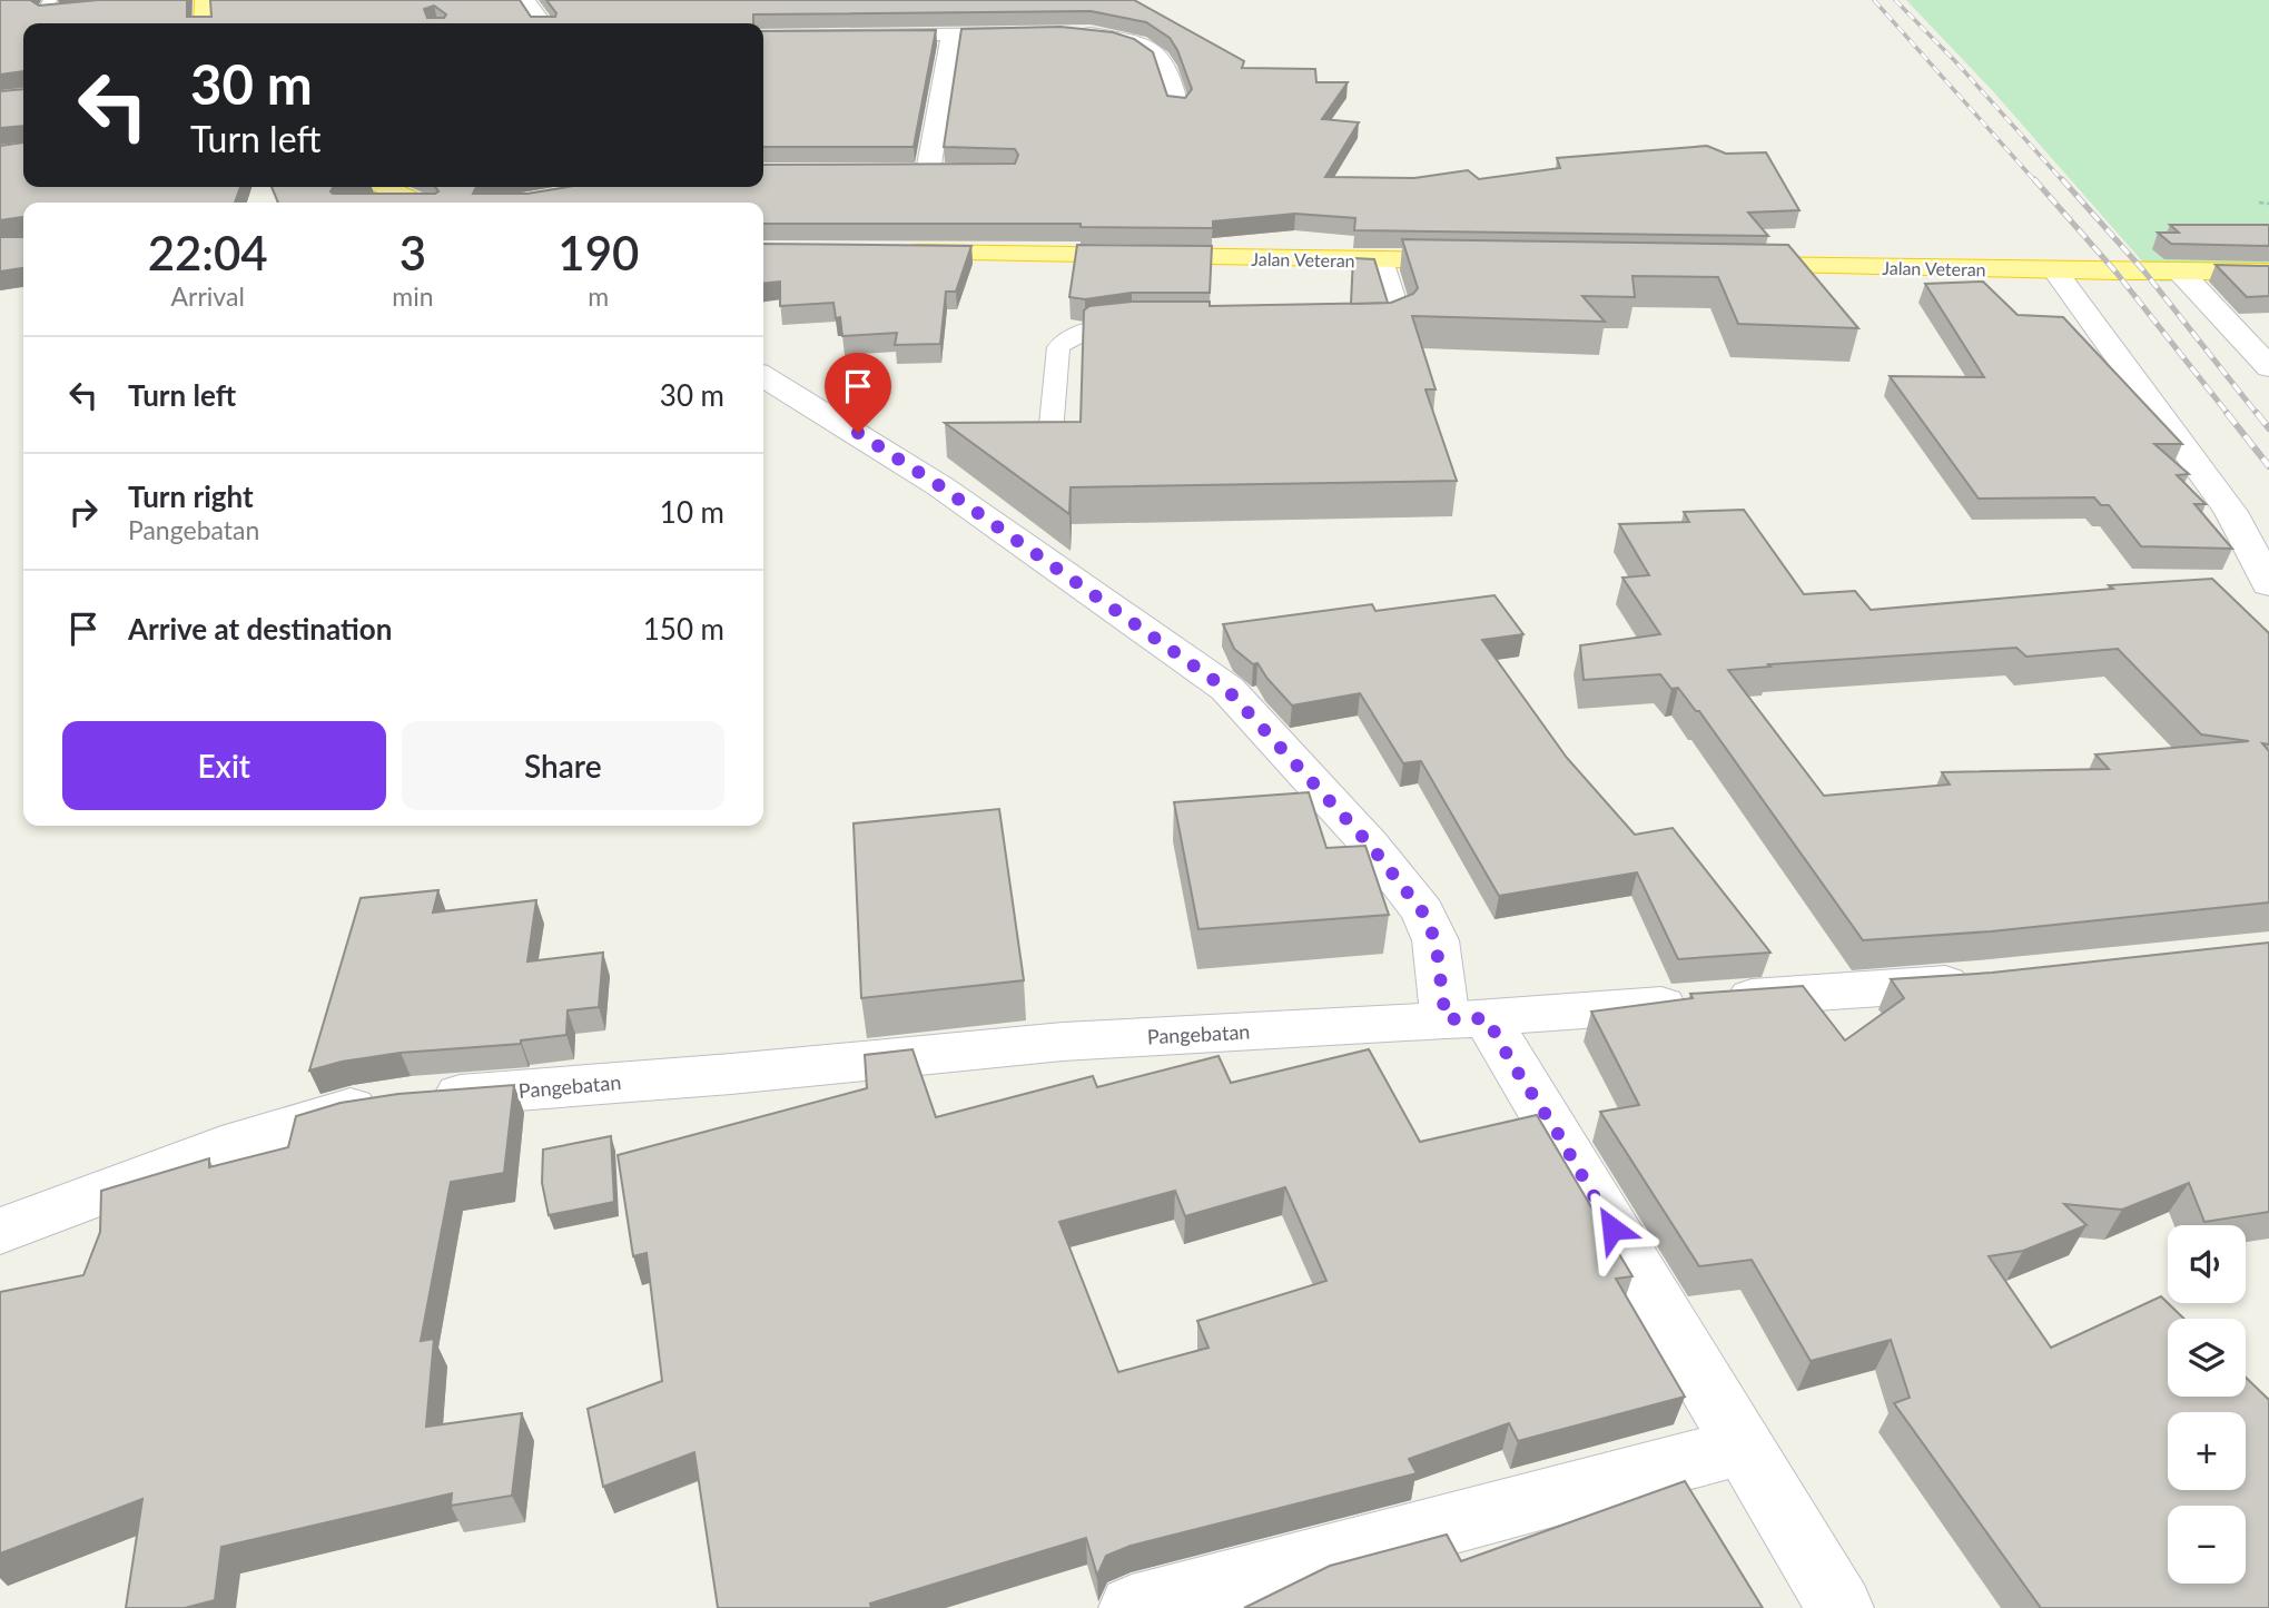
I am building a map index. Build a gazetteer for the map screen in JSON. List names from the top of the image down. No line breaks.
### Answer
{"streets":{"highway":["Jalan Veteran"],"street":["Pangebatan"]},"page":{"turn":["30 m","Turn left"],"eta":["22:04","Arrival","3","min","190","m"],"list":[{"name":"Turn left","value":"30 m"},{"name":"Turn right","note":"Pangebatan","value":"10 m"},{"name":"Arrive at destination","value":"150 m"}],"buttons":["Exit","Share"],"map_buttons":["+","−"]}}
